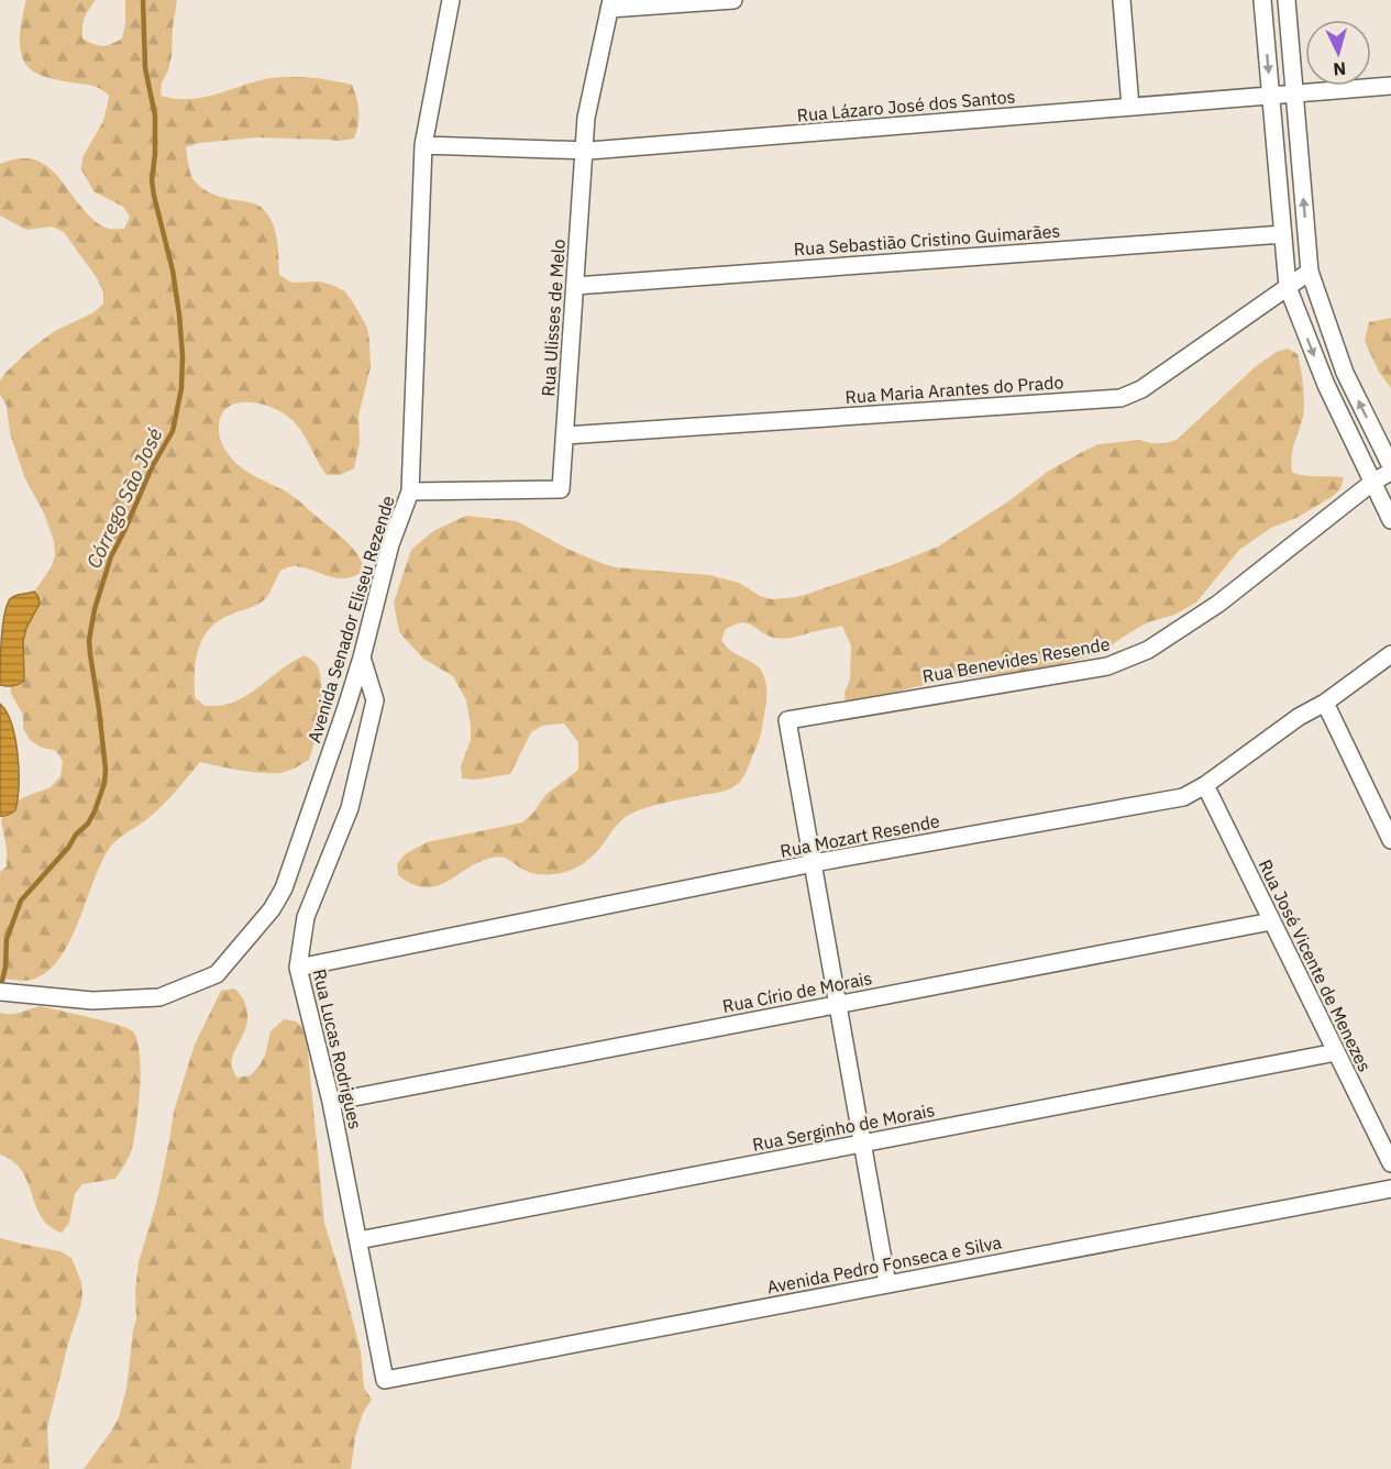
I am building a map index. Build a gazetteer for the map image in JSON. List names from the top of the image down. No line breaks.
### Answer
{"streets":{"street":["Rua Lázaro José dos Santos","Rua Sebastião Cristino Guimarães","Rua Ulisses de Melo","Rua Maria Arantes do Prado","Avenida Senador Eliseu Rezende","Rua Benevides Resende","Rua Mozart Resende","Rua José Vicente de Menezes","Rua Círio de Morais","Rua Lucas Rodrigues","Rua Serginho de Morais","Avenida Pedro Fonseca e Silva"]},"crossings":[["Rua Lázaro José dos Santos","Rua Ulisses de Melo"],["Rua Lázaro José dos Santos","Avenida Senador Eliseu Rezende"],["Rua Sebastião Cristino Guimarães","Rua Ulisses de Melo"],["Rua Ulisses de Melo","Rua Maria Arantes do Prado"],["Rua Ulisses de Melo","Avenida Senador Eliseu Rezende"],["Avenida Senador Eliseu Rezende","Rua Lucas Rodrigues"],["Rua Benevides Resende","Rua Mozart Resende"],["Rua Mozart Resende","Rua José Vicente de Menezes"],["Rua Mozart Resende","Rua Lucas Rodrigues"],["Rua José Vicente de Menezes","Rua Círio de Morais"],["Rua José Vicente de Menezes","Rua Serginho de Morais"],["Rua Círio de Morais","Rua Lucas Rodrigues"],["Rua Lucas Rodrigues","Rua Serginho de Morais"],["Rua Lucas Rodrigues","Avenida Pedro Fonseca e Silva"]],"water":["Córrego São José"],"north":"bottom"}
